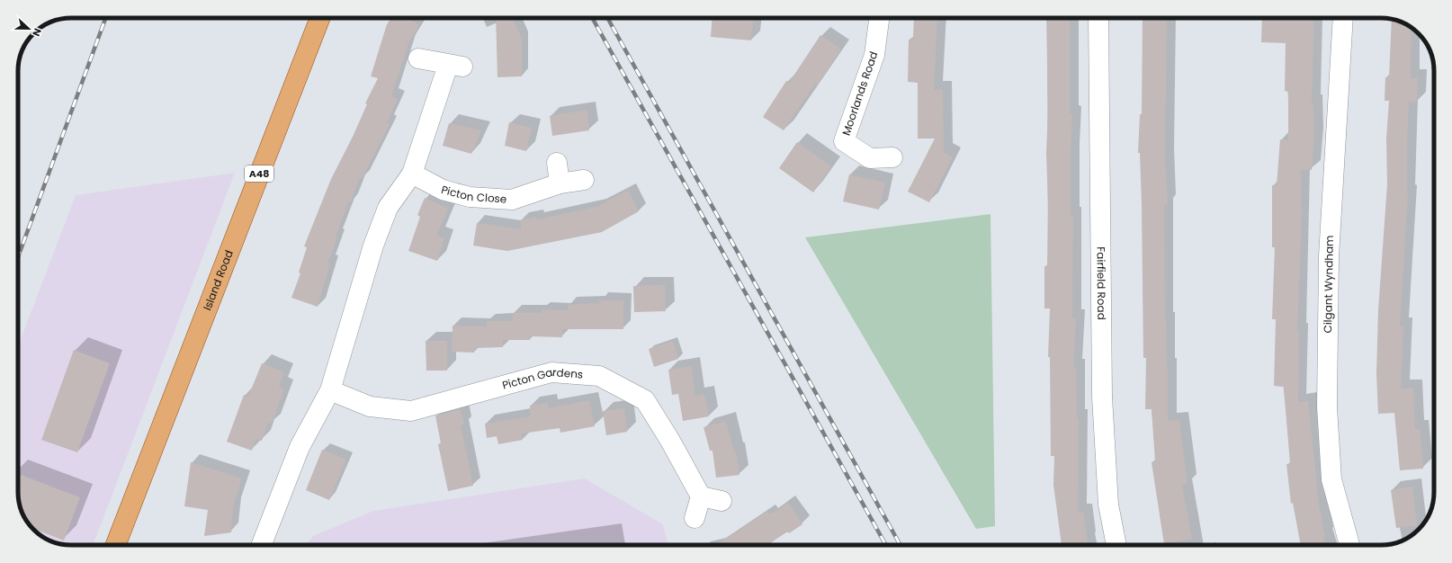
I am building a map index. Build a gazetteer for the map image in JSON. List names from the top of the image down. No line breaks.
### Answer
{"streets":{"main road":["A48","Island Road"],"street":["Moorlands Road","Picton Close","Fairfield Road","Cilgant Wyndham","Picton Gardens"]},"north":"right"}
